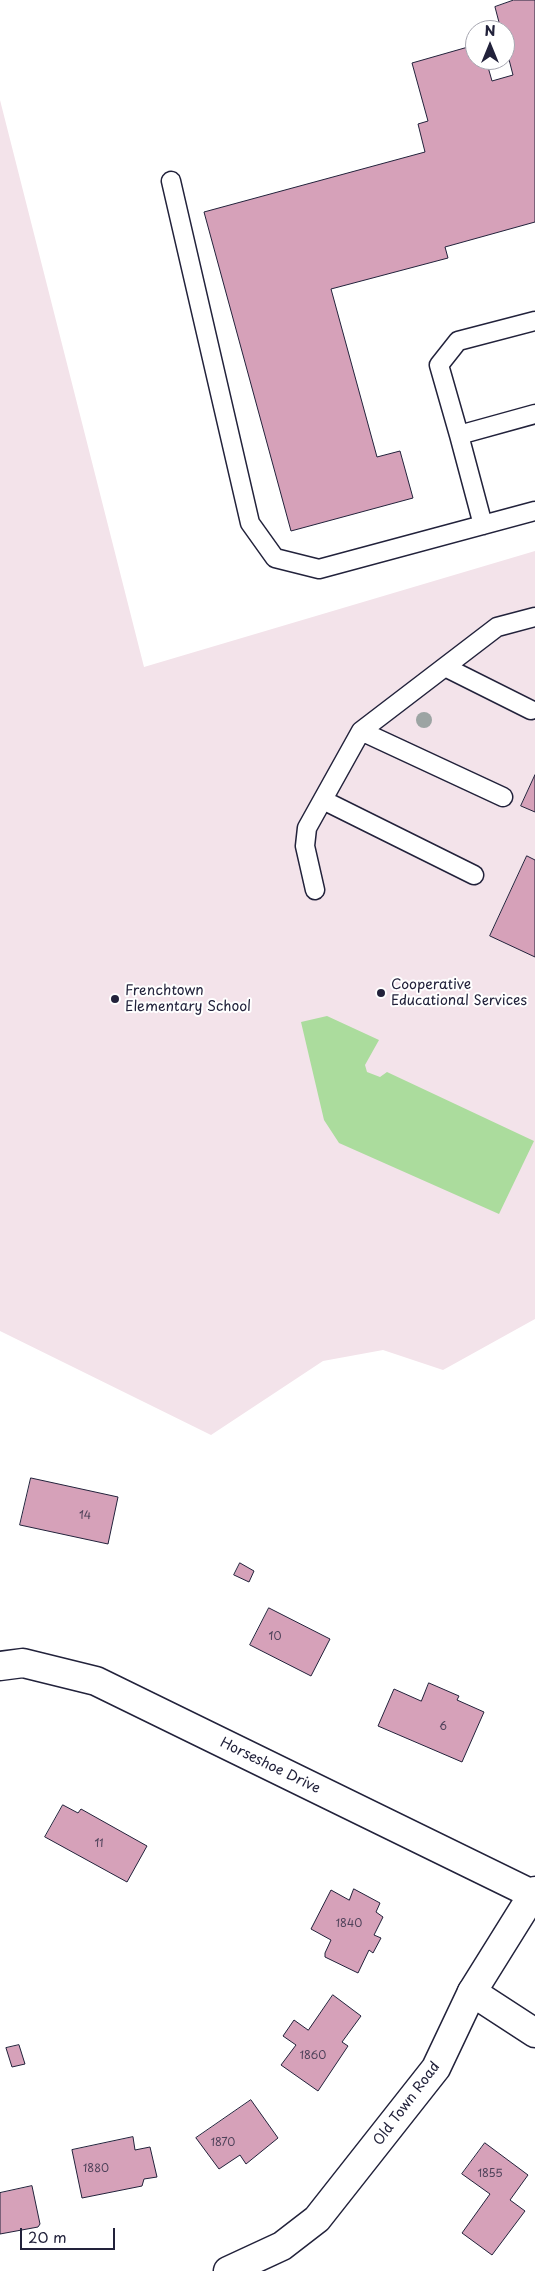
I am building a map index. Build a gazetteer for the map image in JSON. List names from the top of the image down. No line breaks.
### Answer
{"streets":{"street":["Horseshoe Drive","Old Town Road"]},"crossings":[["Horseshoe Drive","Old Town Road"]],"places":["Cooperative Educational Services","Frenchtown Elementary School"],"house_numbers":["14","10","6","11","1840","1860","1870","1880","1855"],"scale_bar":"20 m","north":"top"}
